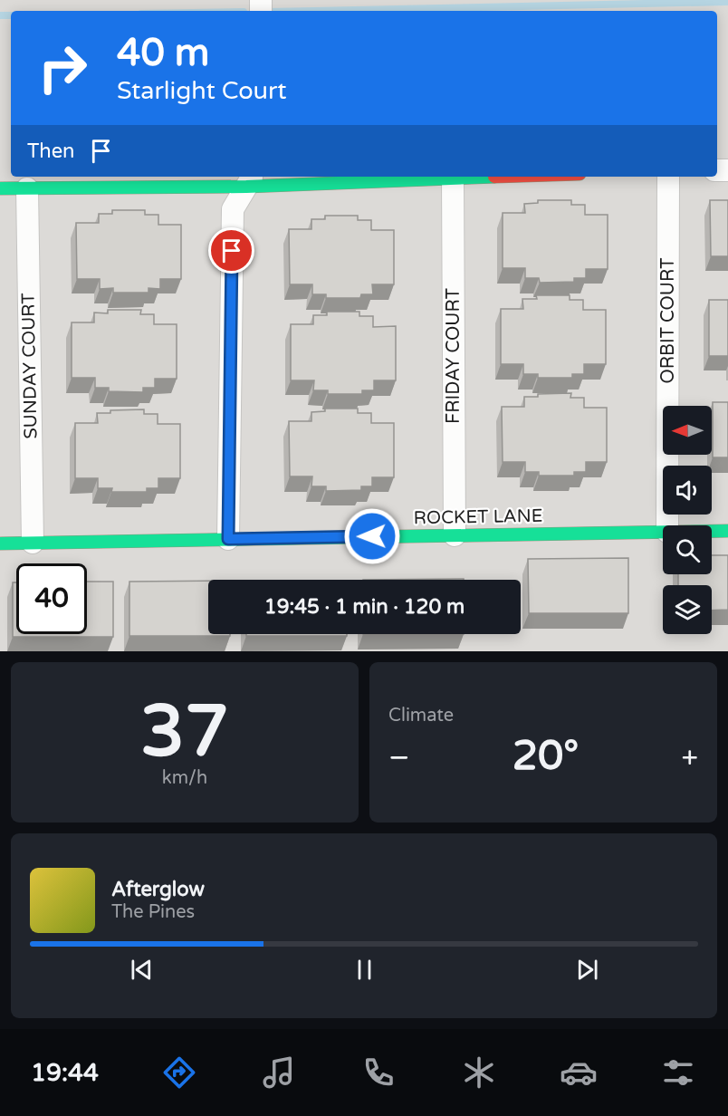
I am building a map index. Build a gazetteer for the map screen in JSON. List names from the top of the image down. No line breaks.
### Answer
{"streets":{"street":["ORBIT COURT","FRIDAY COURT","SUNDAY COURT","ROCKET LANE"]},"crossings":[["FRIDAY COURT","ROCKET LANE"],["SUNDAY COURT","ROCKET LANE"]],"north":"left","page":{"turn":["40 m","Starlight Court"],"then":"Then","limit":"40","trip":"19:45 · 1 min · 120 m","tile":[["37","km/h"],"Climate"],"heat":["−","20°","+"],"song":["Afterglow","The Pines"],"tabs":"19:44"}}
